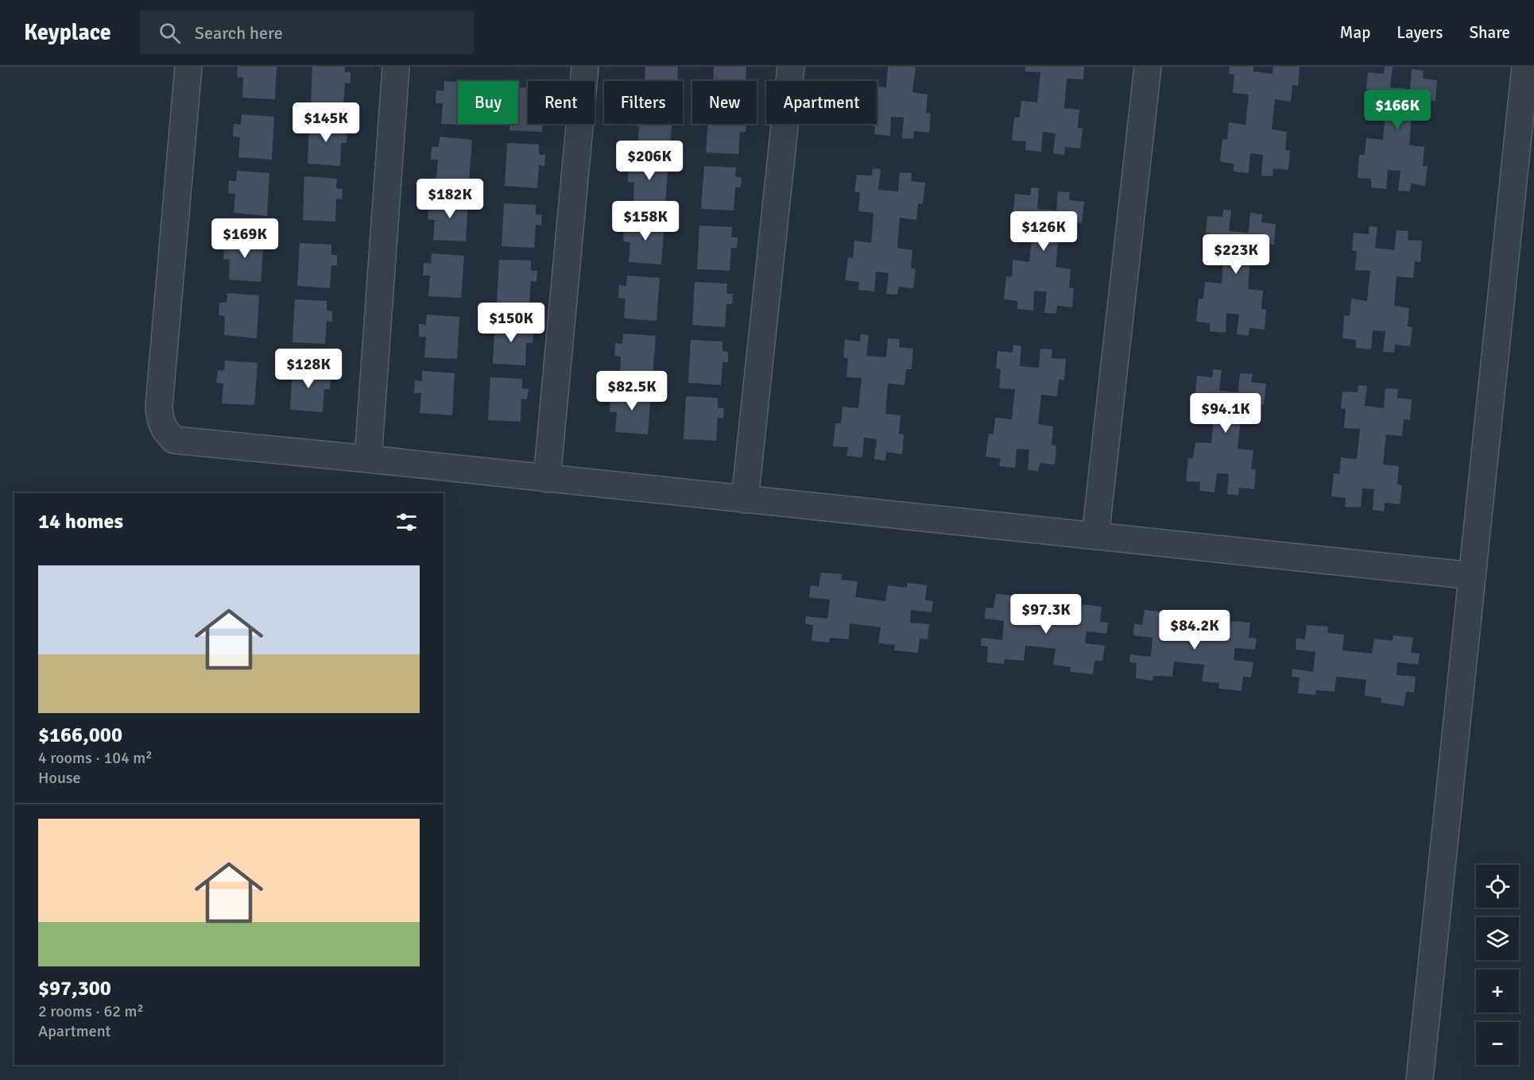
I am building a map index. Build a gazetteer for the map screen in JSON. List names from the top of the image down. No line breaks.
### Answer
{"page":{"header":"Keyplace","search":"Search here","nav":["Map","Layers","Share"],"chip":["Buy","Rent","Filters","New","Apartment"],"price":["$166K","$145K","$206K","$182K","$158K","$126K","$169K","$223K","$150K","$128K","$82.5K","$94.1K","$97.3K","$84.2K"],"heading":"14 homes","list":[{"name":"$166,000","note":"4 rooms · 104 m² · House"},{"name":"$97,300","note":"2 rooms · 62 m² · Apartment"}],"map_buttons":["+","−"]}}
